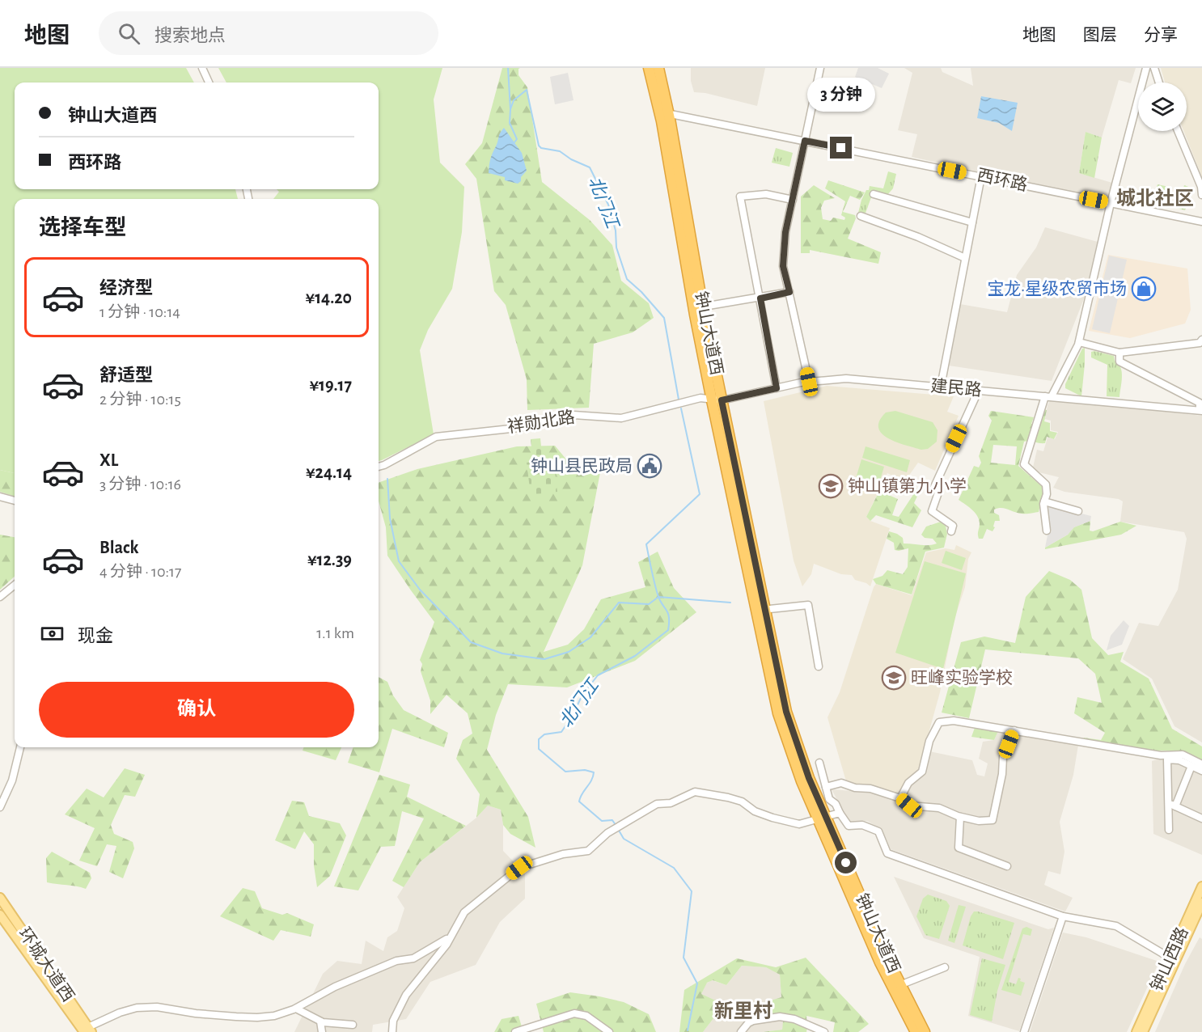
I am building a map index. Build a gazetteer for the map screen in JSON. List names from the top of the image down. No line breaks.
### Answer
{"streets":{"highway":["钟山大道西"],"main road":["钟山西路","环城大道西"],"street":["西环路","建民路","祥勋北路"]},"crossings":[["西环路","钟山大道西"],["钟山大道西","建民路"],["钟山大道西","祥勋北路"],["建民路","祥勋北路"]],"districts":["城北社区","新里村"],"water":["北门江"],"places":{"shop":["宝龙·星级农贸市场"],"public building":["钟山县民政局"],"school or university":["钟山镇第九小学","旺峰实验学校"]},"page":{"header":"地图","search":"搜索地点","nav":["地图","图层","分享"],"bubble":"3 分钟","banner":["钟山大道西","西环路"],"heading":"选择车型","list":[{"name":"经济型","note":"1 分钟 · 10:14","value":"¥14.20"},{"name":"舒适型","note":"2 分钟 · 10:15","value":"¥19.17"},{"name":"XL","note":"3 分钟 · 10:16","value":"¥24.14"},{"name":"Black","note":"4 分钟 · 10:17","value":"¥12.39"}],"pay":["现金","1.1 km"],"buttons":"确认"}}
